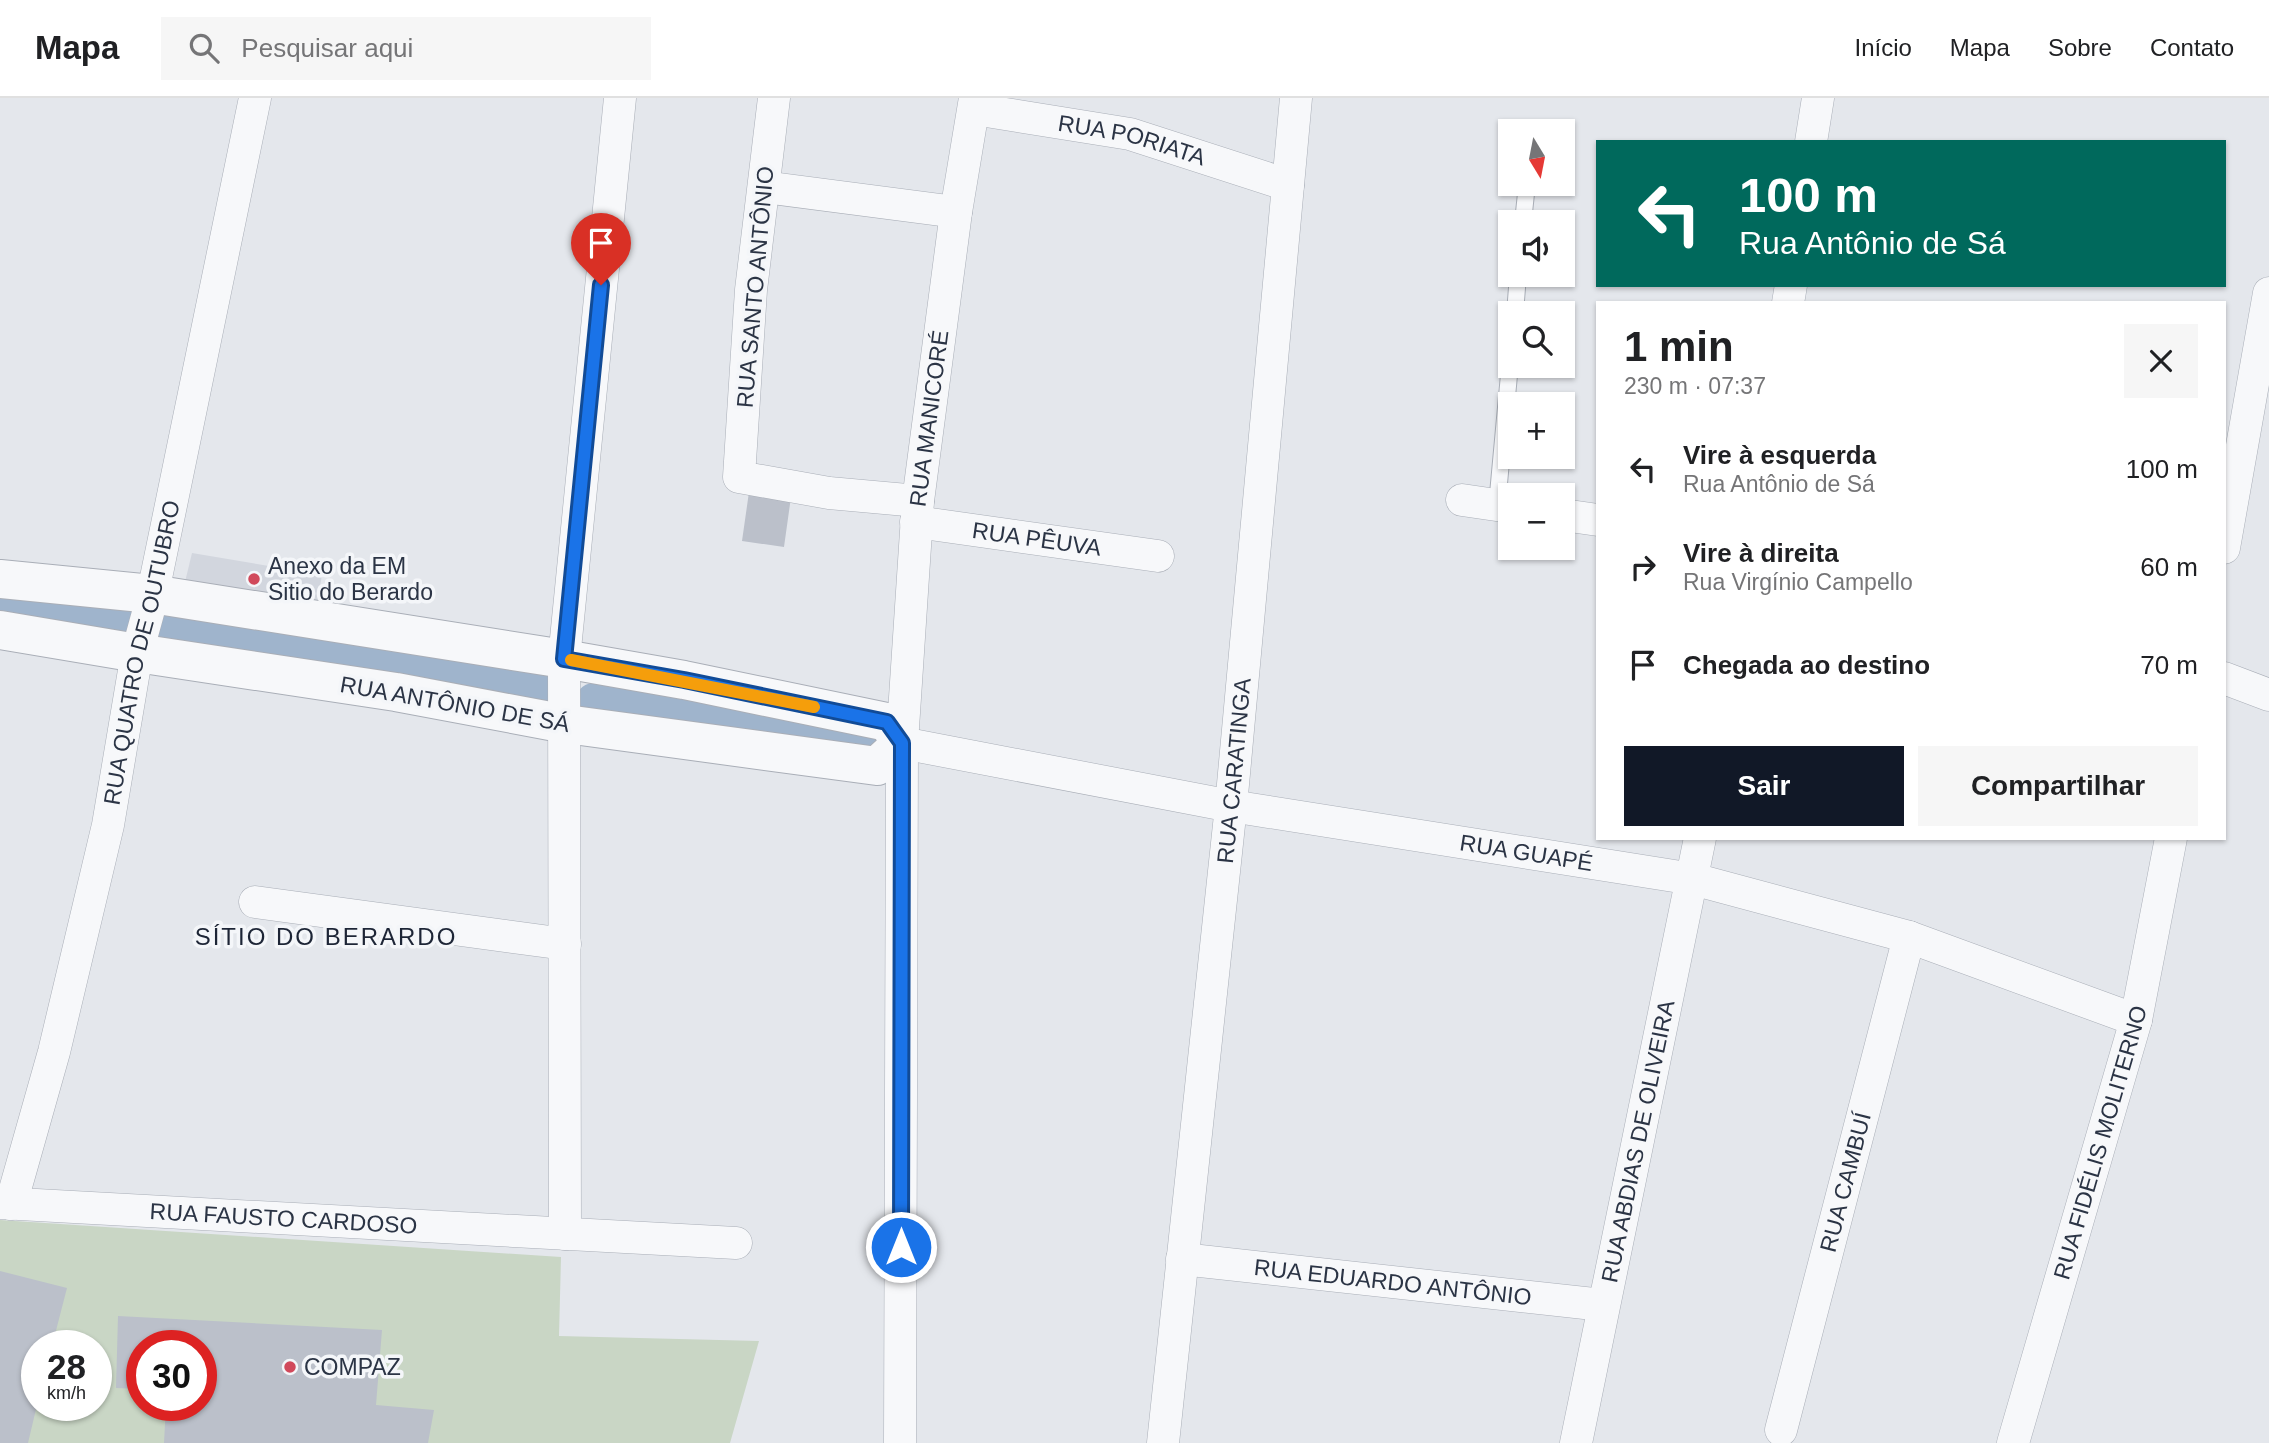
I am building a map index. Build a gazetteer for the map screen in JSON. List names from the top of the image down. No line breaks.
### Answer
{"streets":{"street":["RUA PORIATA","RUA SANTO ANTÔNIO","RUA MANICORÉ","RUA PÊUVA","RUA QUATRO DE OUTUBRO","RUA ANTÔNIO DE SÁ","RUA CARATINGA","RUA GUAPÉ","RUA ABDIAS DE OLIVEIRA","RUA FIDÉLIS MOLITERNO","RUA CAMBUÍ","RUA FAUSTO CARDOSO","RUA EDUARDO ANTÔNIO"]},"crossings":[["RUA PORIATA","RUA MANICORÉ"],["RUA PORIATA","RUA CARATINGA"],["RUA SANTO ANTÔNIO","RUA PÊUVA"],["RUA MANICORÉ","RUA PÊUVA"],["RUA MANICORÉ","RUA ANTÔNIO DE SÁ"],["RUA MANICORÉ","RUA GUAPÉ"],["RUA QUATRO DE OUTUBRO","RUA ANTÔNIO DE SÁ"],["RUA QUATRO DE OUTUBRO","RUA FAUSTO CARDOSO"],["RUA ANTÔNIO DE SÁ","RUA GUAPÉ"],["RUA CARATINGA","RUA GUAPÉ"],["RUA CARATINGA","RUA EDUARDO ANTÔNIO"],["RUA GUAPÉ","RUA ABDIAS DE OLIVEIRA"],["RUA GUAPÉ","RUA FIDÉLIS MOLITERNO"],["RUA GUAPÉ","RUA CAMBUÍ"],["RUA ABDIAS DE OLIVEIRA","RUA EDUARDO ANTÔNIO"]],"districts":["SÍTIO DO BERARDO"],"places":["Anexo da EM Sitio do Berardo","COMPAZ"],"north":"bottom","page":{"header":"Mapa","search":"Pesquisar aqui","nav":["Início","Mapa","Sobre","Contato"],"map_buttons":["+","−"],"turn":["100 m","Rua Antônio de Sá"],"heading":["1 min","230 m · 07:37"],"list":[{"name":"Vire à esquerda","note":"Rua Antônio de Sá","value":"100 m"},{"name":"Vire à direita","note":"Rua Virgínio Campello","value":"60 m"},{"name":"Chegada ao destino","value":"70 m"}],"buttons":["Sair","Compartilhar"],"speed":"28 km/h","limit":"30"}}
